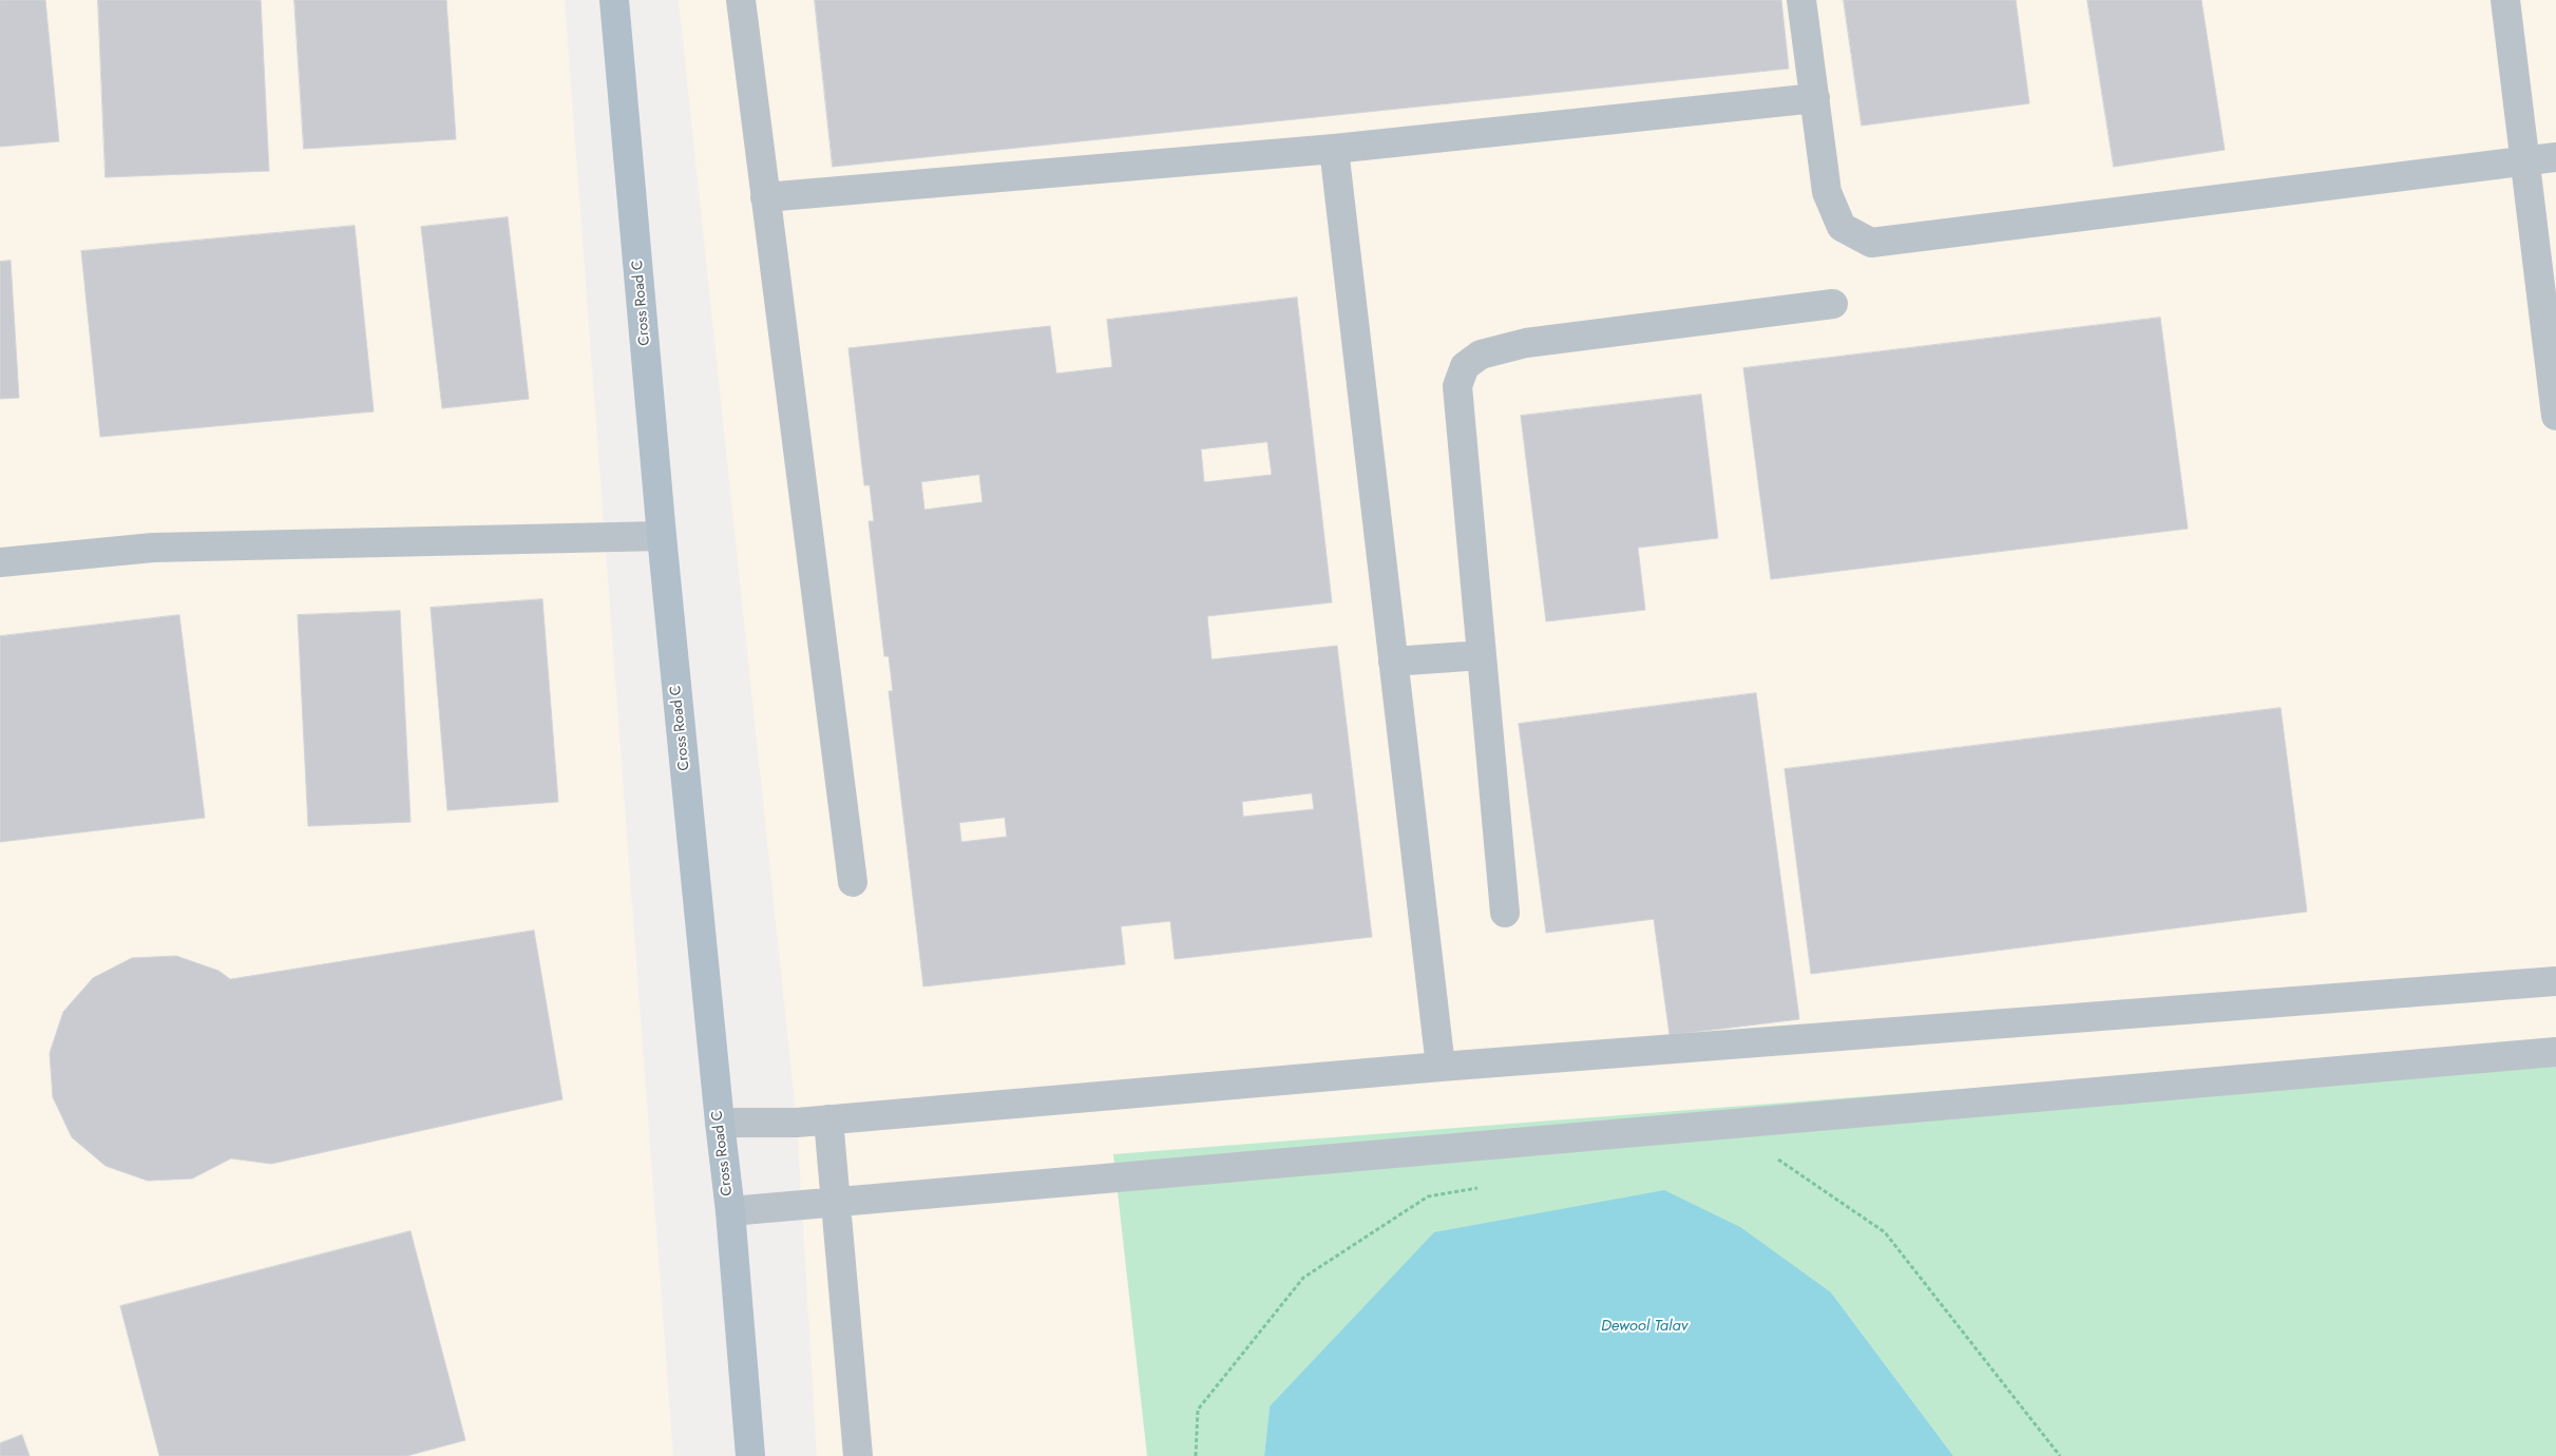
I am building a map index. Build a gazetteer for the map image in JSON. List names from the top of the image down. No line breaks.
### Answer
{"streets":{"main road":["Cross Road C"]},"water":["Dewool Talav"]}
